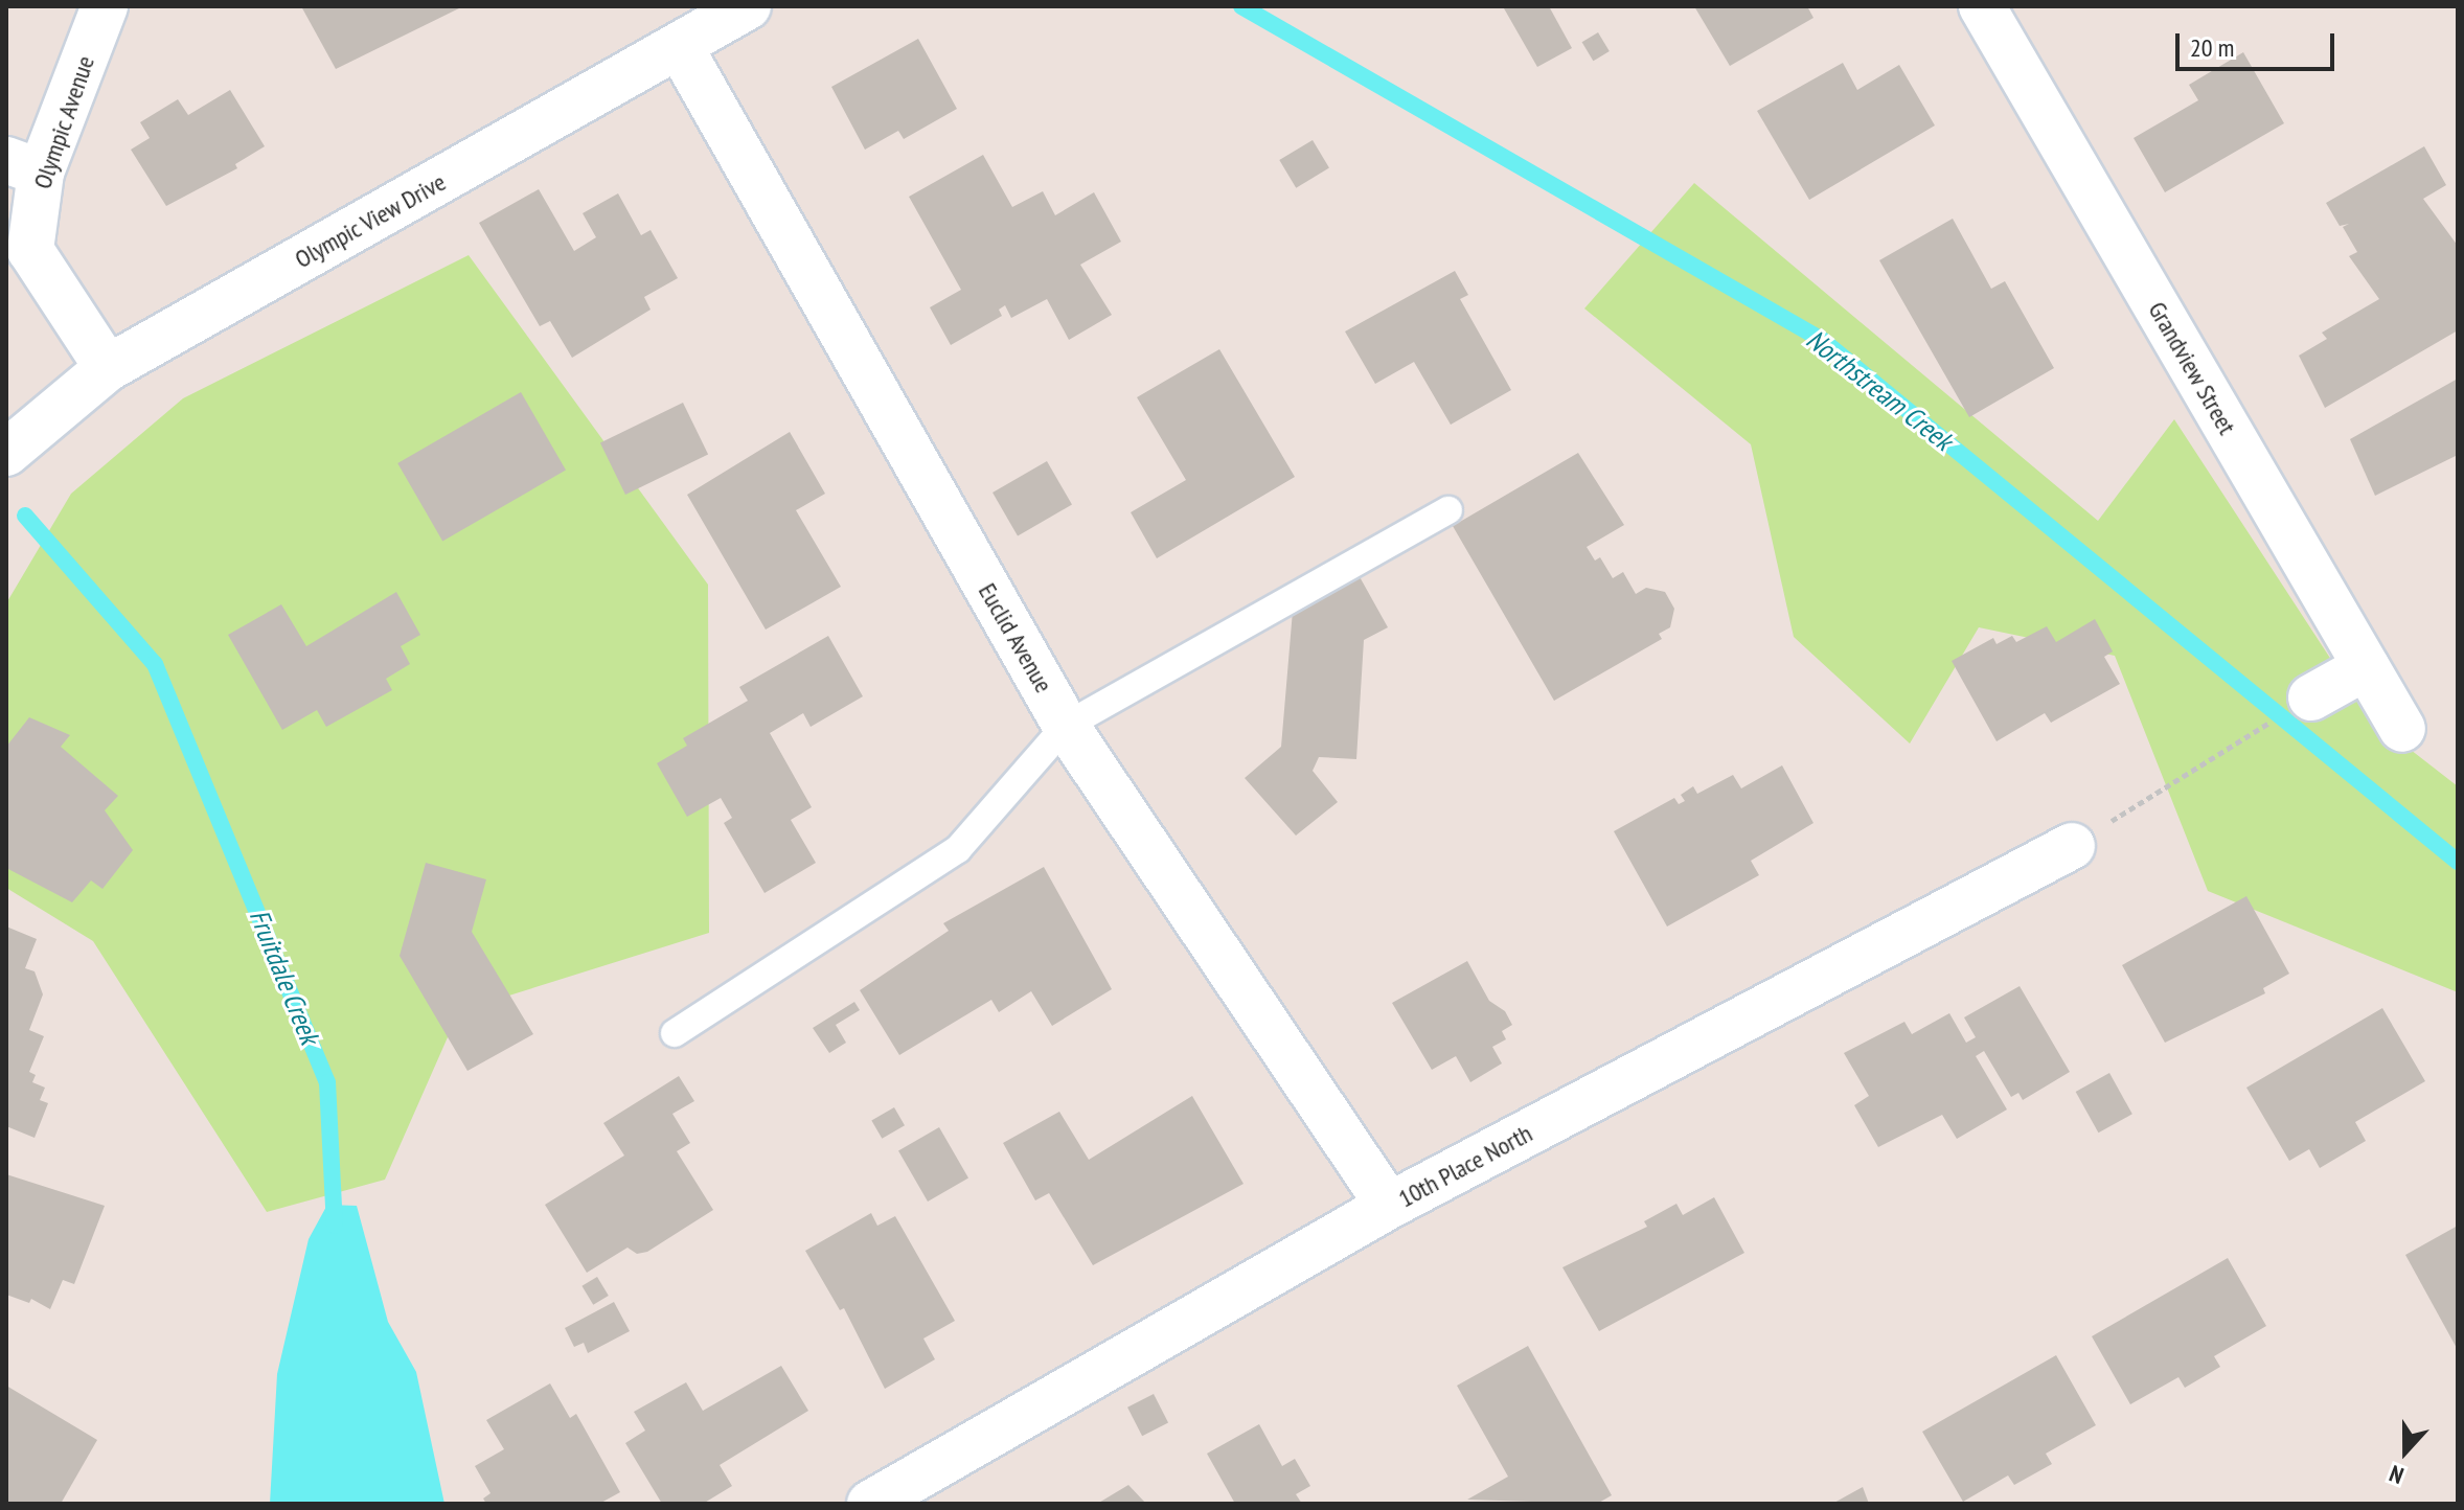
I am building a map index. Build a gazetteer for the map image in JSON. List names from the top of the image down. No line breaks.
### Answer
{"streets":{"street":["Olympic Avenue","Olympic View Drive","Grandview Street","Euclid Avenue","10th Place North"]},"crossings":[["Olympic Avenue","Olympic View Drive"],["Olympic View Drive","Euclid Avenue"],["Euclid Avenue","10th Place North"]],"water":["Northstream Creek","Fruitdale Creek"],"scale_bar":"20 m","north":"bottom"}
